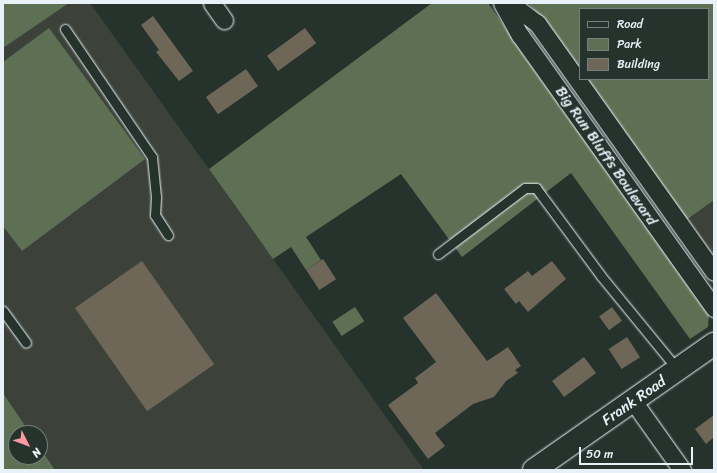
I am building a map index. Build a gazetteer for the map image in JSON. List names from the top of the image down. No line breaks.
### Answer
{"streets":{"main road":["Frank Road"],"street":["Big Run Bluffs Boulevard"]},"legend":["Road","Park","Building"],"scale_bar":"50 m","north":"bottom right"}
